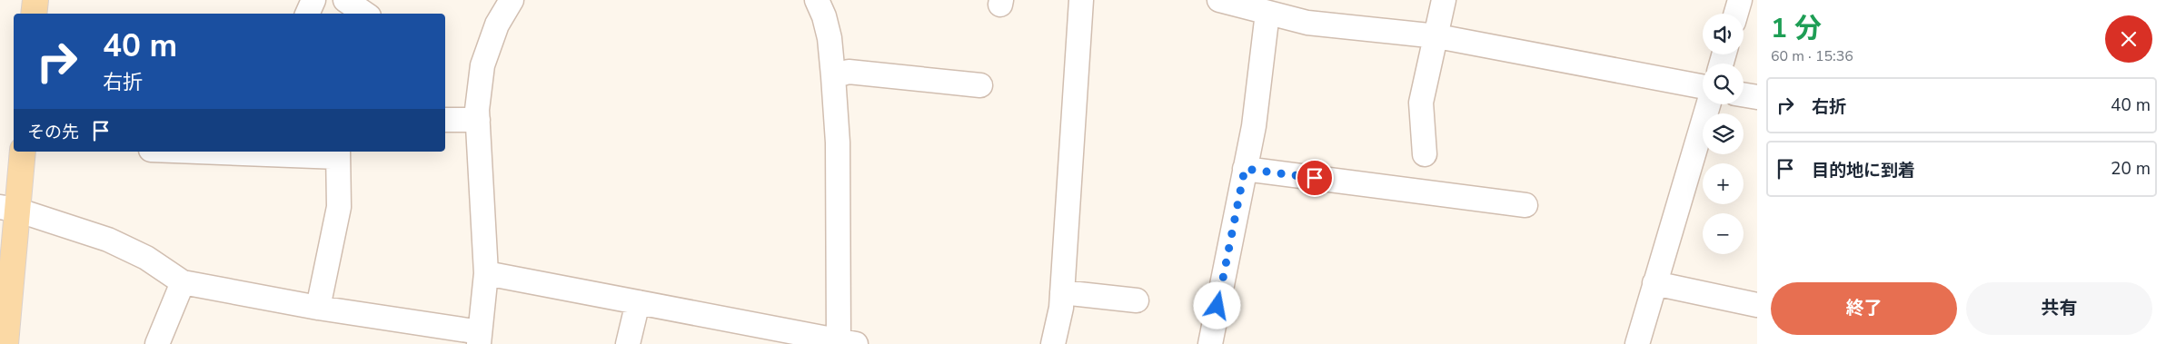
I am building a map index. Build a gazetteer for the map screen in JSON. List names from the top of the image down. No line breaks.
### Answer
{"page":{"heading":["1 分","60 m · 15:36"],"map_buttons":["+","−"],"turn":["40 m","右折"],"list":[{"name":"右折","value":"40 m"},{"name":"目的地に到着","value":"20 m"}],"then":"その先","buttons":["終了","共有"]}}
